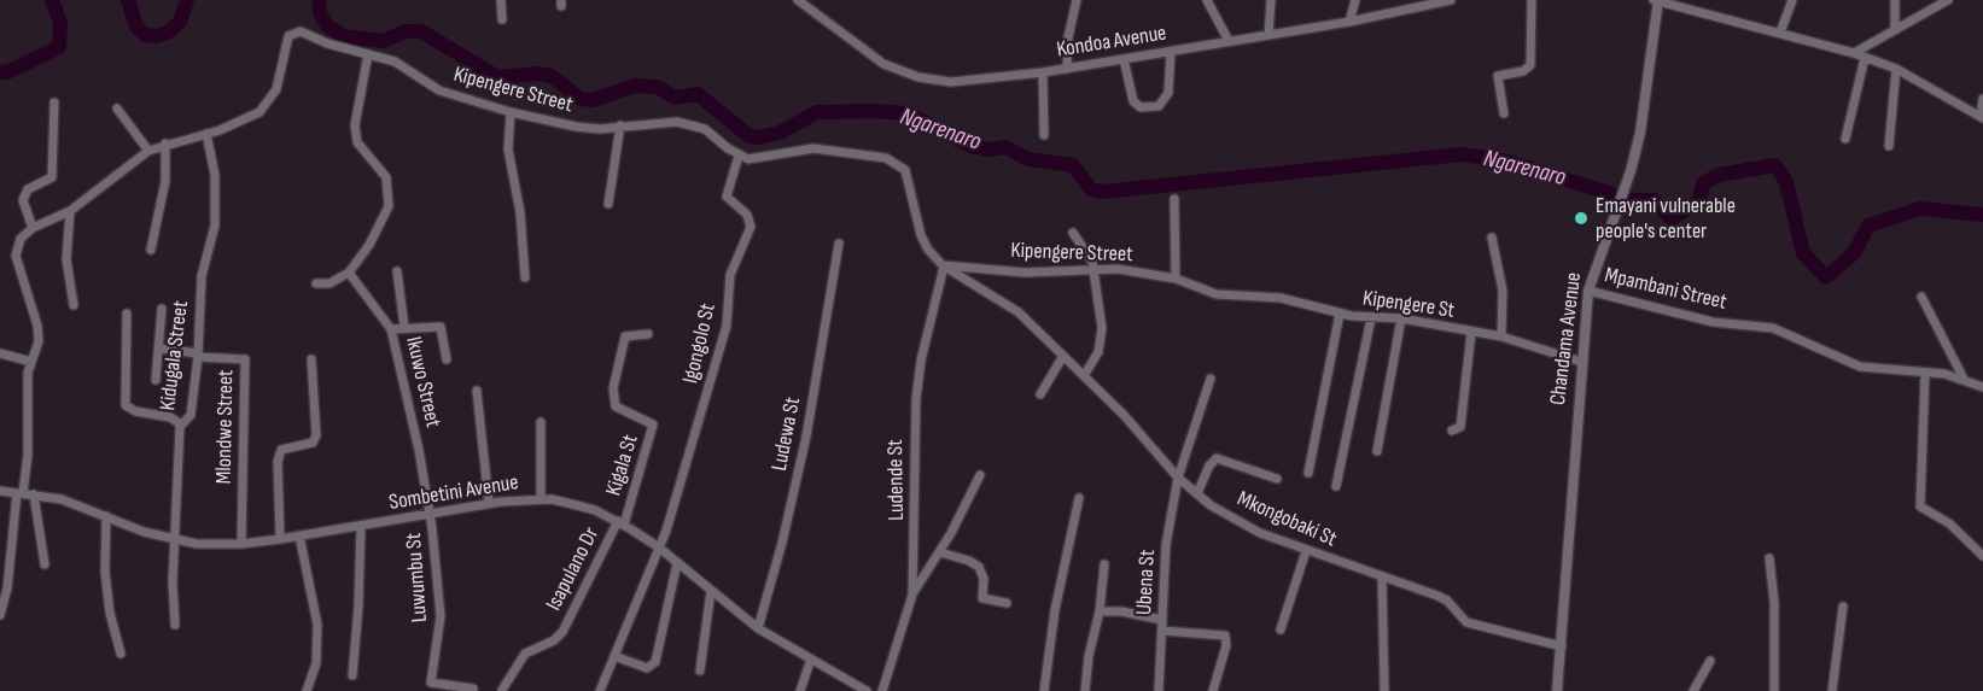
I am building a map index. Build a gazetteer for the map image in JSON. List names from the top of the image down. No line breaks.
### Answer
{"streets":{"street":["Kondoa Avenue","Kipengere Street","Mpambani Street","Kipengere St","Chandama Avenue","Igongolo St","Kidugala Street","Ikuwo Street","Mlondwe Street","Ludewa St","Kigala St","Ludende St","Sombetini Avenue","Mkongobaki St","Isapulano Dr","Luwumbu St","Ubena St"]},"crossings":[["Kipengere Street","Kipengere St"],["Kipengere Street","Igongolo St"],["Kipengere Street","Kidugala Street"],["Kipengere Street","Ludende St"],["Kipengere Street","Mkongobaki St"],["Mpambani Street","Chandama Avenue"],["Kipengere St","Chandama Avenue"],["Chandama Avenue","Mkongobaki St"],["Igongolo St","Sombetini Avenue"],["Kidugala Street","Mlondwe Street"],["Kidugala Street","Sombetini Avenue"],["Ikuwo Street","Sombetini Avenue"],["Ikuwo Street","Luwumbu St"],["Mlondwe Street","Sombetini Avenue"],["Ludewa St","Sombetini Avenue"],["Kigala St","Sombetini Avenue"],["Kigala St","Isapulano Dr"],["Ludende St","Mkongobaki St"],["Sombetini Avenue","Isapulano Dr"],["Sombetini Avenue","Luwumbu St"],["Mkongobaki St","Ubena St"]],"water":["Ngarenaro"],"places":["Emayani vulnerable people's center"]}
